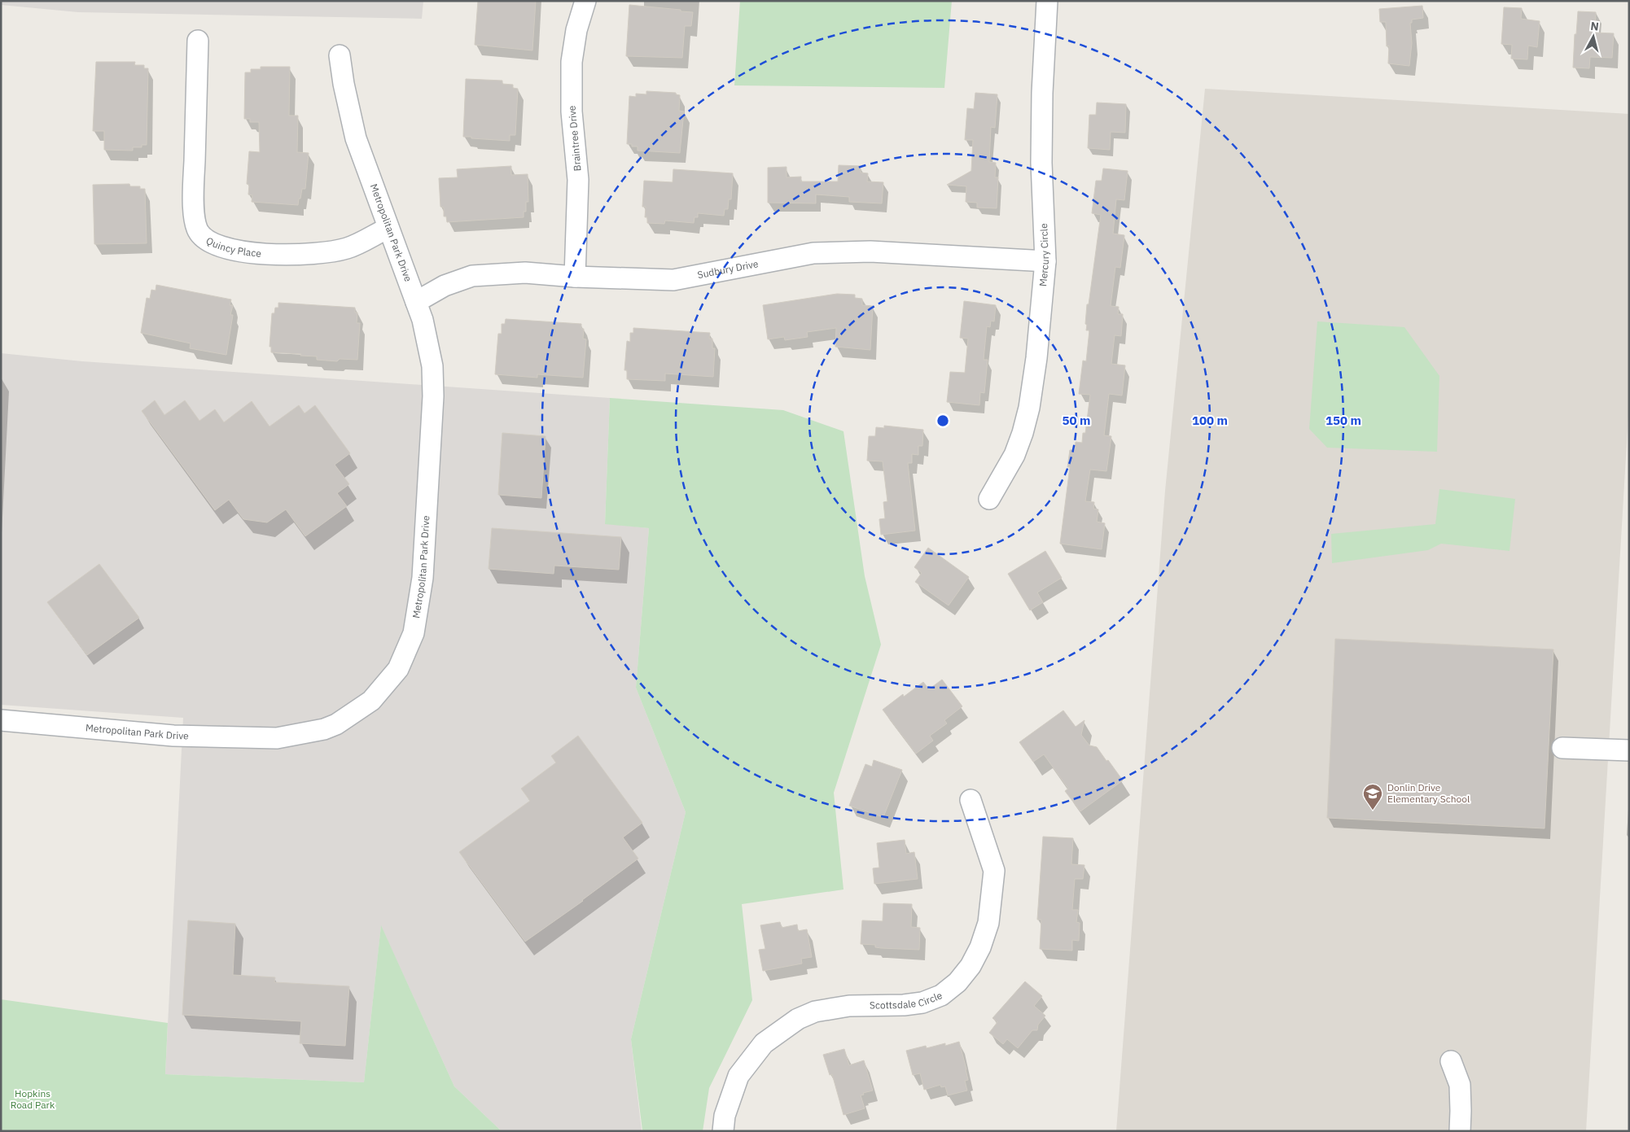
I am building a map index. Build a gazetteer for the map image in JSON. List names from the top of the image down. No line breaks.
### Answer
{"streets":{"street":["Braintree Drive","Metropolitan Park Drive","Quincy Place","Mercury Circle","Sudbury Drive","Scottsdale Circle"]},"crossings":[["Braintree Drive","Sudbury Drive"],["Metropolitan Park Drive","Quincy Place"],["Metropolitan Park Drive","Sudbury Drive"],["Mercury Circle","Sudbury Drive"]],"parks":["Hopkins Road Park"],"places":{"school or university":["Donlin Drive Elementary School"]},"north":"top","rings":["50 m","100 m","150 m"]}
